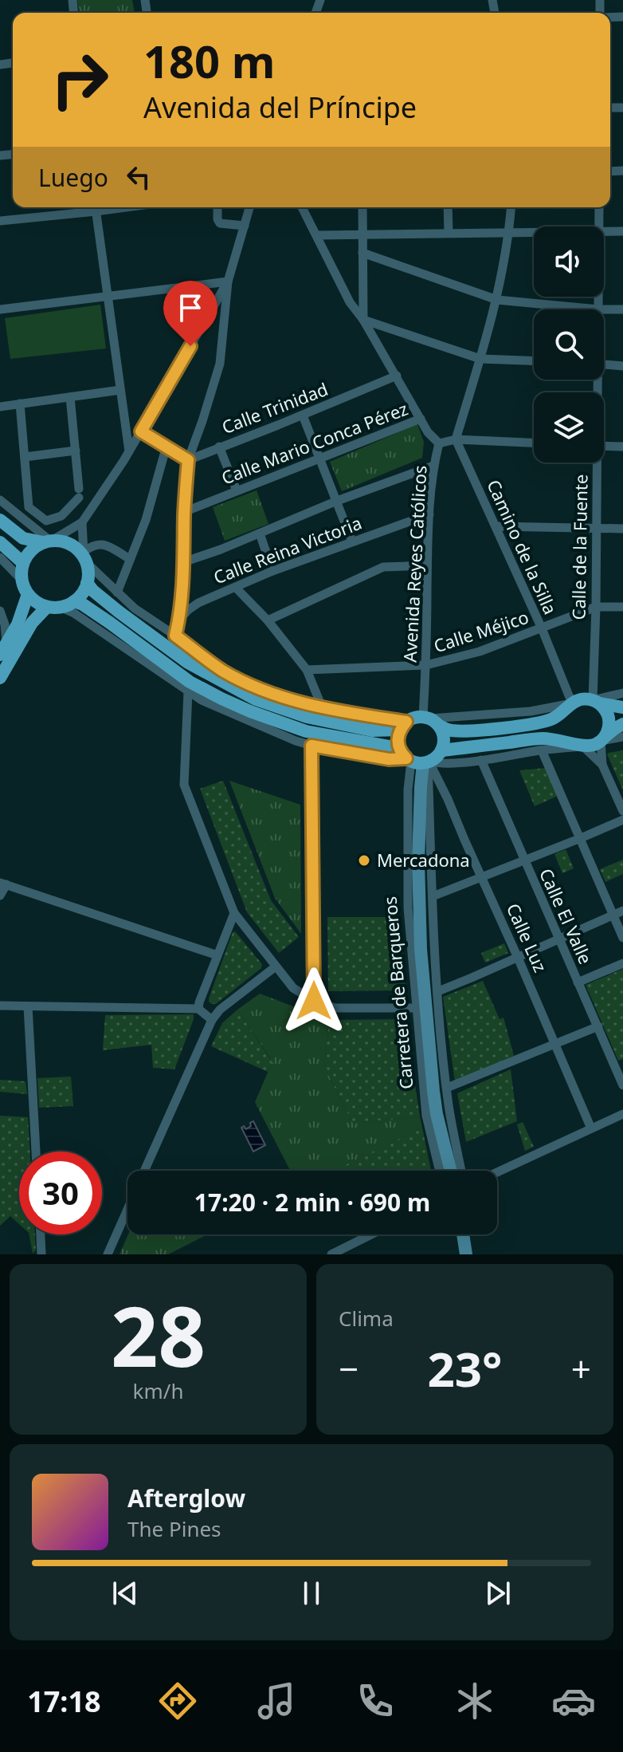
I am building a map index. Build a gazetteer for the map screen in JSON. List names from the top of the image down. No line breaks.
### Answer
{"streets":{"main road":["Carretera de Barqueros"],"street":["Calle Trinidad","Calle Mario Conca Pérez","Camino de la Silla","Calle de la Fuente","Calle Reina Victoria","Avenida Reyes Católicos","Calle Méjico","Calle El Valle","Calle Luz"]},"crossings":[["Camino de la Silla","Calle de la Fuente"],["Camino de la Silla","Avenida Reyes Católicos"],["Camino de la Silla","Calle Méjico"],["Calle de la Fuente","Calle Méjico"],["Calle Reina Victoria","Avenida Reyes Católicos"],["Avenida Reyes Católicos","Calle Méjico"],["Avenida Reyes Católicos","Calle Luz"],["Avenida Reyes Católicos","Carretera de Barqueros"],["Calle Luz","Carretera de Barqueros"]],"places":["Mercadona"],"page":{"turn":["180 m","Avenida del Príncipe"],"then":"Luego","limit":"30","trip":"17:20 · 2 min · 690 m","tile":[["28","km/h"],"Clima"],"heat":["−","23°","+"],"song":["Afterglow","The Pines"],"tabs":"17:18"}}
